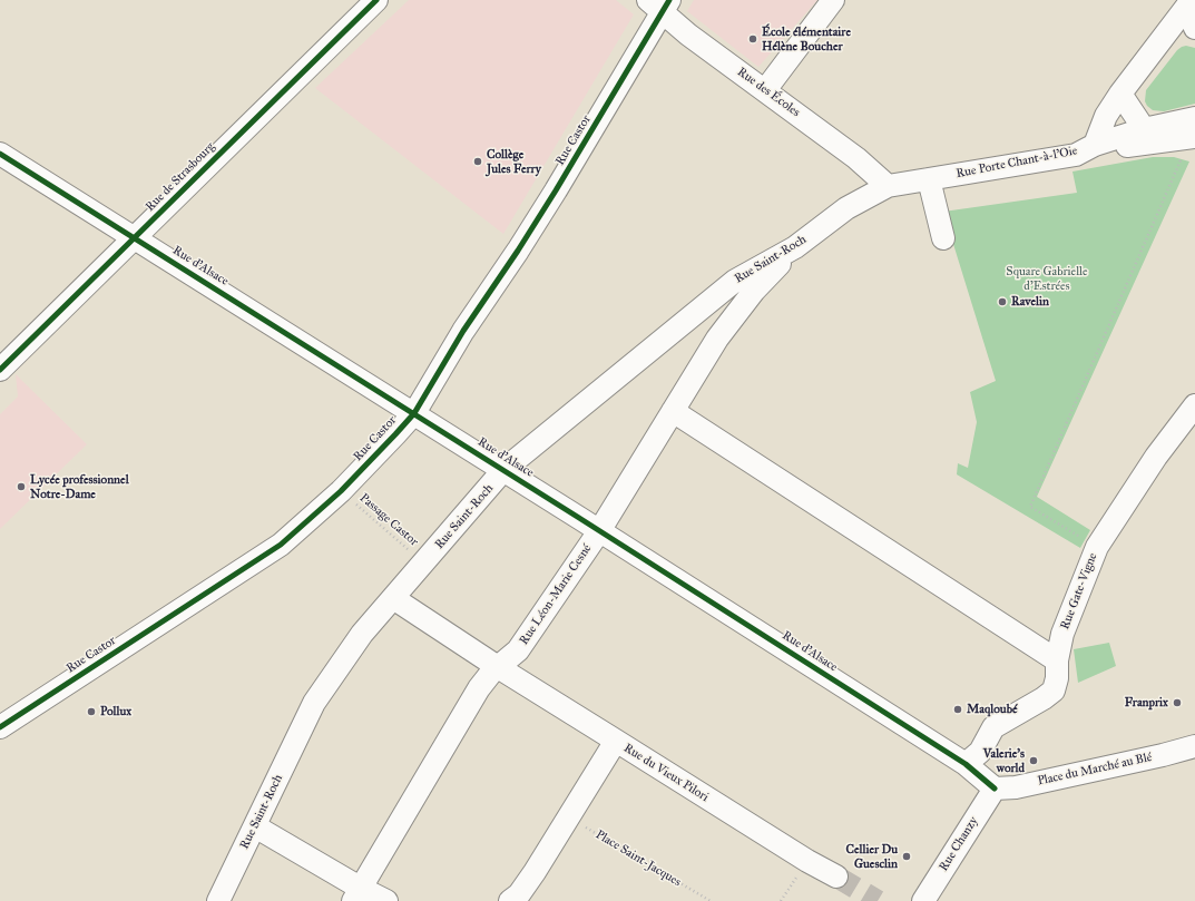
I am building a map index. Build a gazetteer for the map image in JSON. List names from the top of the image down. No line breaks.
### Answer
{"streets":{"street":["Rue des Écoles","Rue Castor","Rue Porte Chant-à-l'Oie","Rue de Strasbourg","Rue Saint-Roch","Rue d'Alsace","Rue Gate-Vigne","Rue Léon-Marie Cesné","Place du Marché au Blé","Rue du Vieux Pilori","Rue Chanzy"],"path":["Passage Castor","Place Saint-Jacques"]},"crossings":[["Rue des Écoles","Rue Castor"],["Rue des Écoles","Rue Porte Chant-à-l'Oie"],["Rue des Écoles","Rue Saint-Roch"],["Rue Castor","Rue d'Alsace"],["Rue Castor","Passage Castor"],["Rue Porte Chant-à-l'Oie","Rue Saint-Roch"],["Rue de Strasbourg","Rue d'Alsace"],["Rue Saint-Roch","Rue d'Alsace"],["Rue Saint-Roch","Passage Castor"],["Rue Saint-Roch","Rue Léon-Marie Cesné"],["Rue Saint-Roch","Rue du Vieux Pilori"],["Rue d'Alsace","Rue Gate-Vigne"],["Rue d'Alsace","Rue Léon-Marie Cesné"],["Rue d'Alsace","Place du Marché au Blé"],["Rue d'Alsace","Rue Chanzy"],["Rue Léon-Marie Cesné","Rue du Vieux Pilori"],["Place du Marché au Blé","Rue Chanzy"]],"parks":["Square Gabrielle d'Estrées"],"places":["École élémentaire Hélène Boucher","Collège Jules Ferry","Ravelin","Lycée professionnel Notre-Dame","Franprix","Maqloubé","Pollux","Valerie's world","Cellier Du Guesclin"]}
